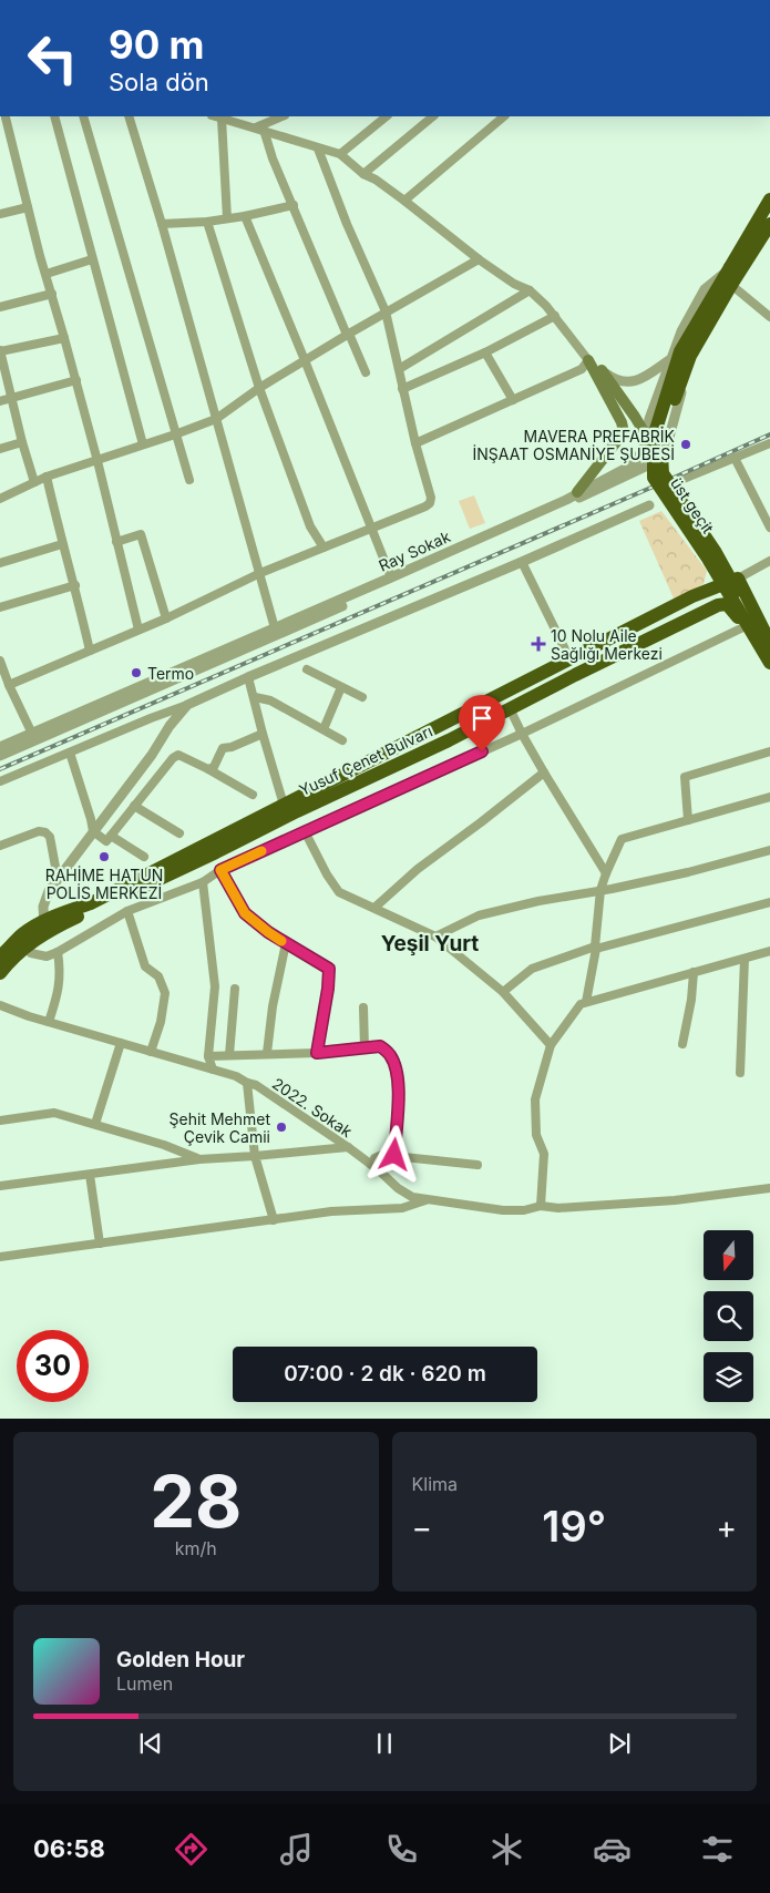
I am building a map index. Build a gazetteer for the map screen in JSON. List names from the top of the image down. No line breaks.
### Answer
{"streets":{"highway":["üst geçit","Yusuf Çenet Bulvarı"],"street":["Ray Sokak","2022. Sokak"]},"crossings":[["üst geçit","Ray Sokak"]],"districts":["Yeşil Yurt"],"places":{"other":["MAVERA PREFABRİK İNŞAAT OSMANİYE ŞUBESİ","Termo","RAHİME HATUN POLİS MERKEZİ","Şehit Mehmet Çevik Camii"],"health":["10 Nolu Aile Sağlığı Merkezi"]},"north":"bottom","page":{"turn":["90 m","Sola dön"],"limit":"30","trip":"07:00 · 2 dk · 620 m","tile":[["28","km/h"],"Klima"],"heat":["−","19°","+"],"song":["Golden Hour","Lumen"],"tabs":"06:58"}}
